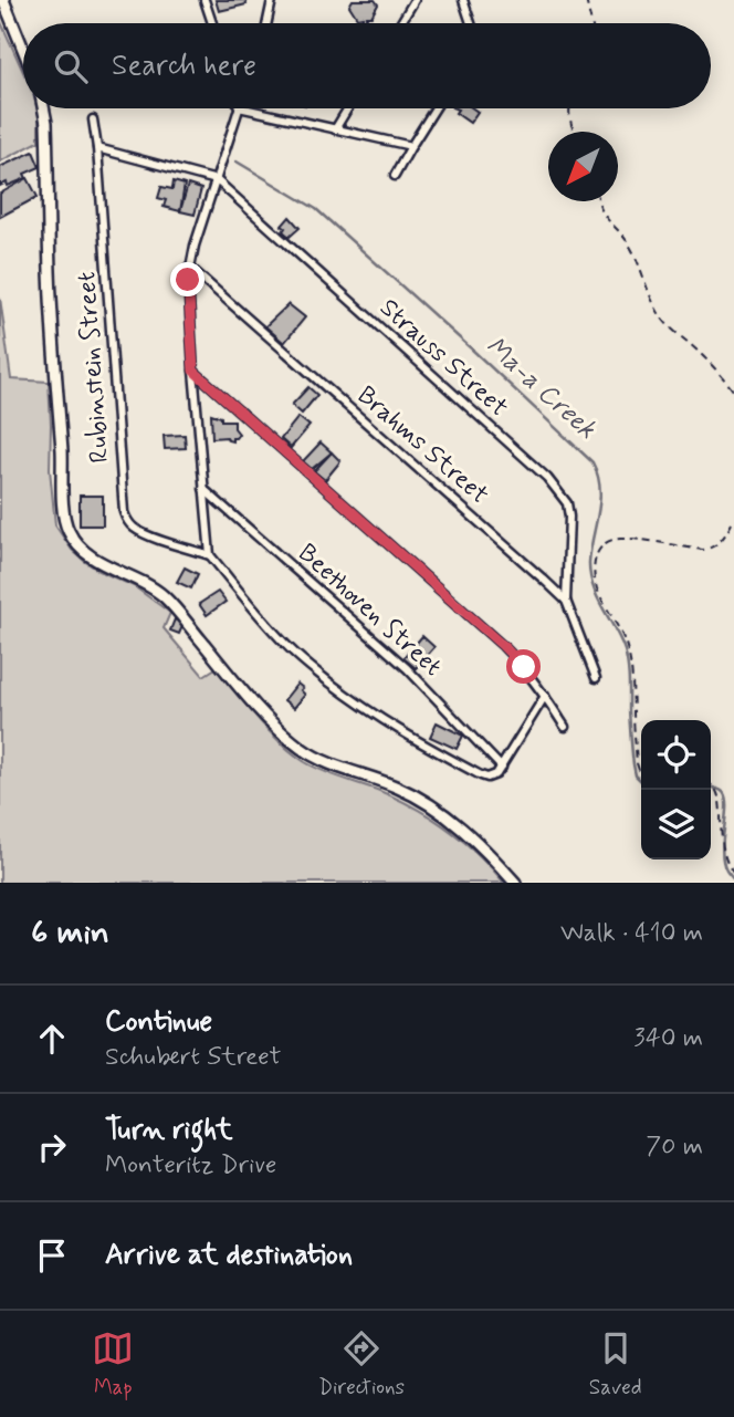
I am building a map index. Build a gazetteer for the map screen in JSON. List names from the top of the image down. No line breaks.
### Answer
{"streets":{"street":["Strauss Street","Rubinstein Street","Brahms Street","Beethoven Street"]},"crossings":[["Strauss Street","Brahms Street"]],"water":["Ma-a Creek"],"north":"bottom left","page":{"search":"Search here","heading":["6 min","Walk · 410 m"],"list":[["Continue","Schubert Street","340 m"],["Turn right","Monteritz Drive","70 m"],"Arrive at destination"],"nav":["Map","Directions","Saved"]}}
